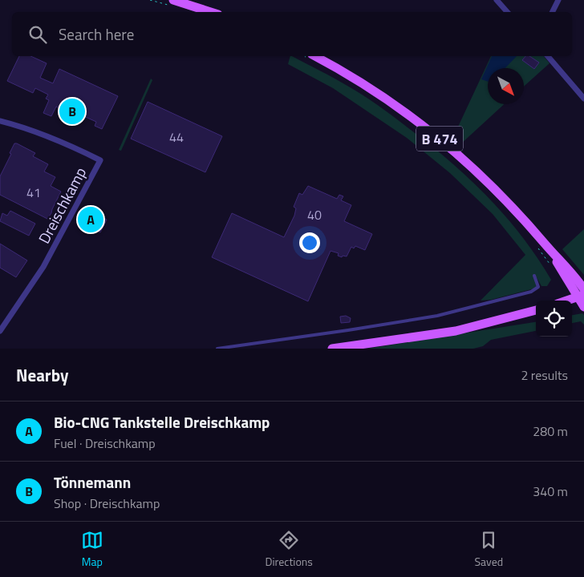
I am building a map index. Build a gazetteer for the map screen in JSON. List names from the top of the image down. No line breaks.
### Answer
{"streets":{"main road":["B 474"],"street":["Dreischkamp"]},"house_numbers":["44","41","40"],"north":"bottom right","page":{"search":"Search here","pins":["B","A"],"heading":["Nearby","2 results"],"list":[{"mark":"A","name":"Bio-CNG Tankstelle Dreischkamp","note":"Fuel · Dreischkamp","value":"280 m"},{"mark":"B","name":"Tönnemann","note":"Shop · Dreischkamp","value":"340 m"}],"nav":["Map","Directions","Saved"]}}
